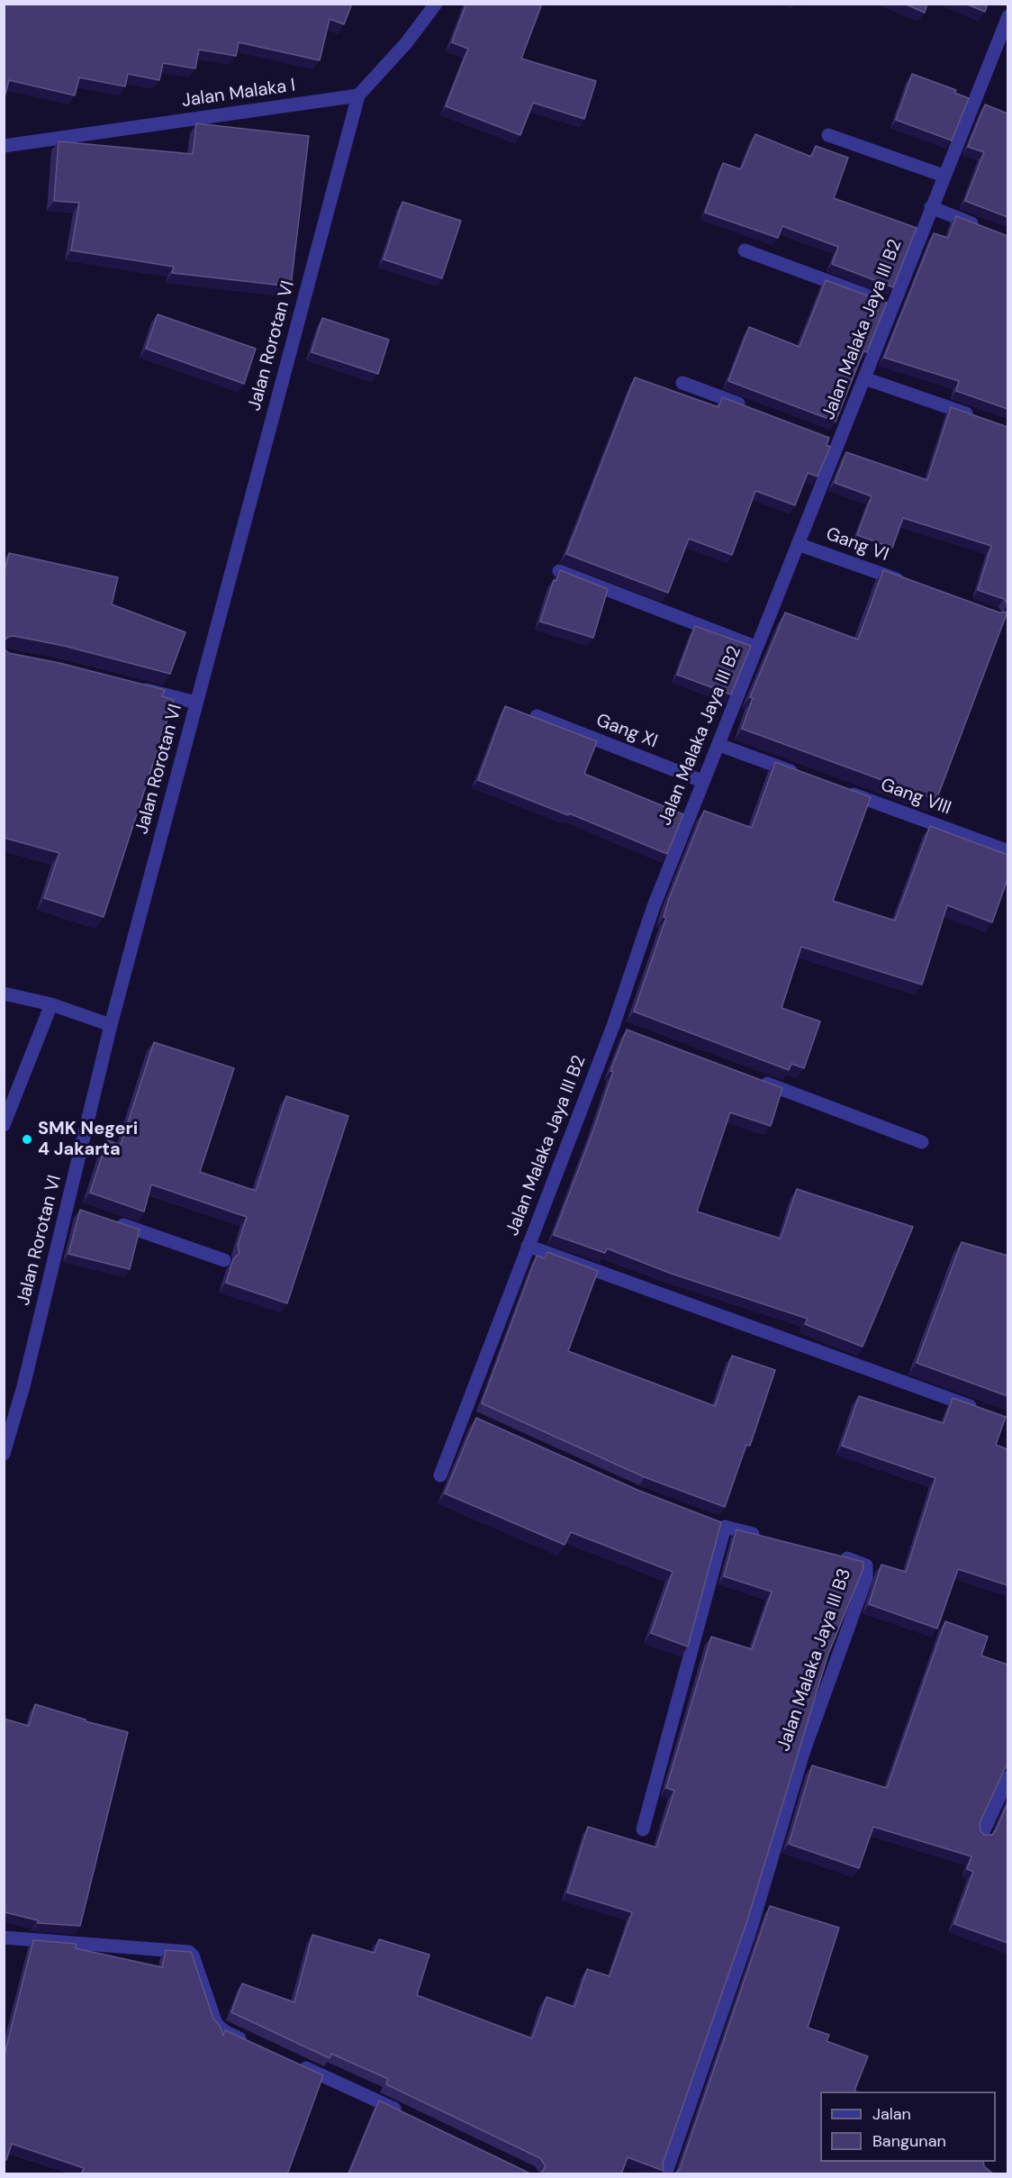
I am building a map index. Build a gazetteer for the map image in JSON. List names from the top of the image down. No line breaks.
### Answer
{"streets":{"street":["Jalan Malaka I","Jalan Malaka Jaya III B2","Jalan Rorotan VI","Gang VI","Gang XI","Gang VIII","Jalan Malaka Jaya III B3"]},"crossings":[["Jalan Malaka I","Jalan Rorotan VI"],["Jalan Malaka Jaya III B2","Gang VI"],["Jalan Malaka Jaya III B2","Gang XI"]],"places":["SMK Negeri 4 Jakarta"],"legend":["Jalan","Bangunan"]}
